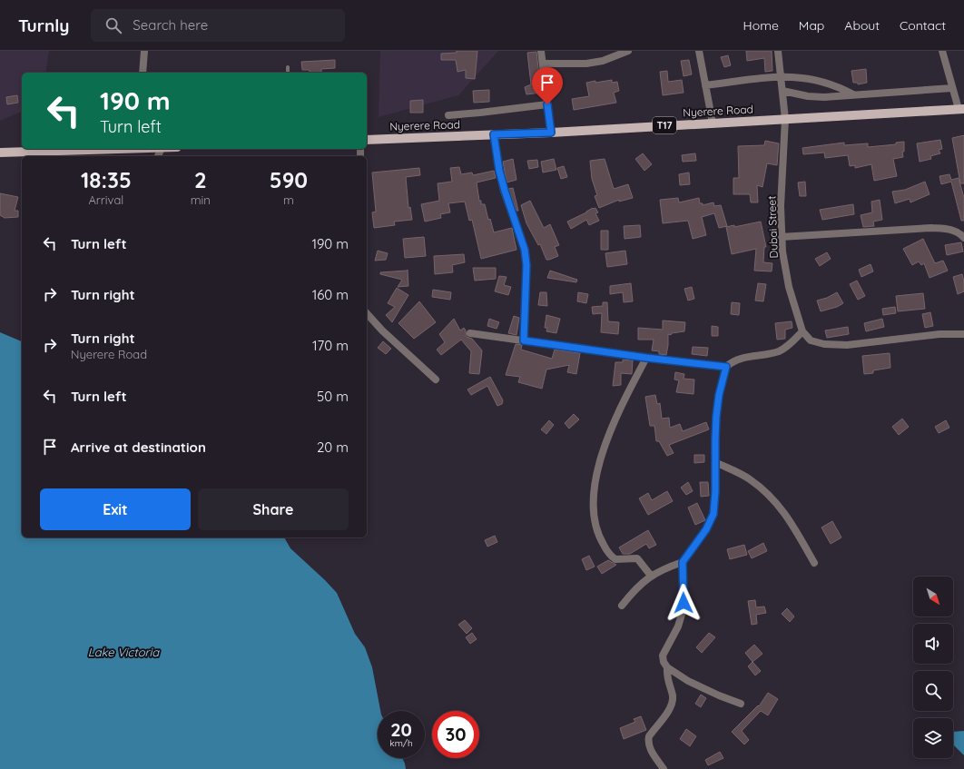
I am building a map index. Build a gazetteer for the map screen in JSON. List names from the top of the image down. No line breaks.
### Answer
{"streets":{"main road":["Nyerere Road","T17"],"street":["Dubai Street"]},"crossings":[["Nyerere Road","Dubai Street"]],"water":["Lake Victoria"],"north":"bottom right","page":{"header":"Turnly","search":"Search here","nav":["Home","Map","About","Contact"],"turn":["190 m","Turn left"],"eta":["18:35","Arrival","2","min","590","m"],"list":[{"name":"Turn left","value":"190 m"},{"name":"Turn right","value":"160 m"},{"name":"Turn right","note":"Nyerere Road","value":"170 m"},{"name":"Turn left","value":"50 m"},{"name":"Arrive at destination","value":"20 m"}],"buttons":["Exit","Share"],"speed":"20 km/h","limit":"30"}}
